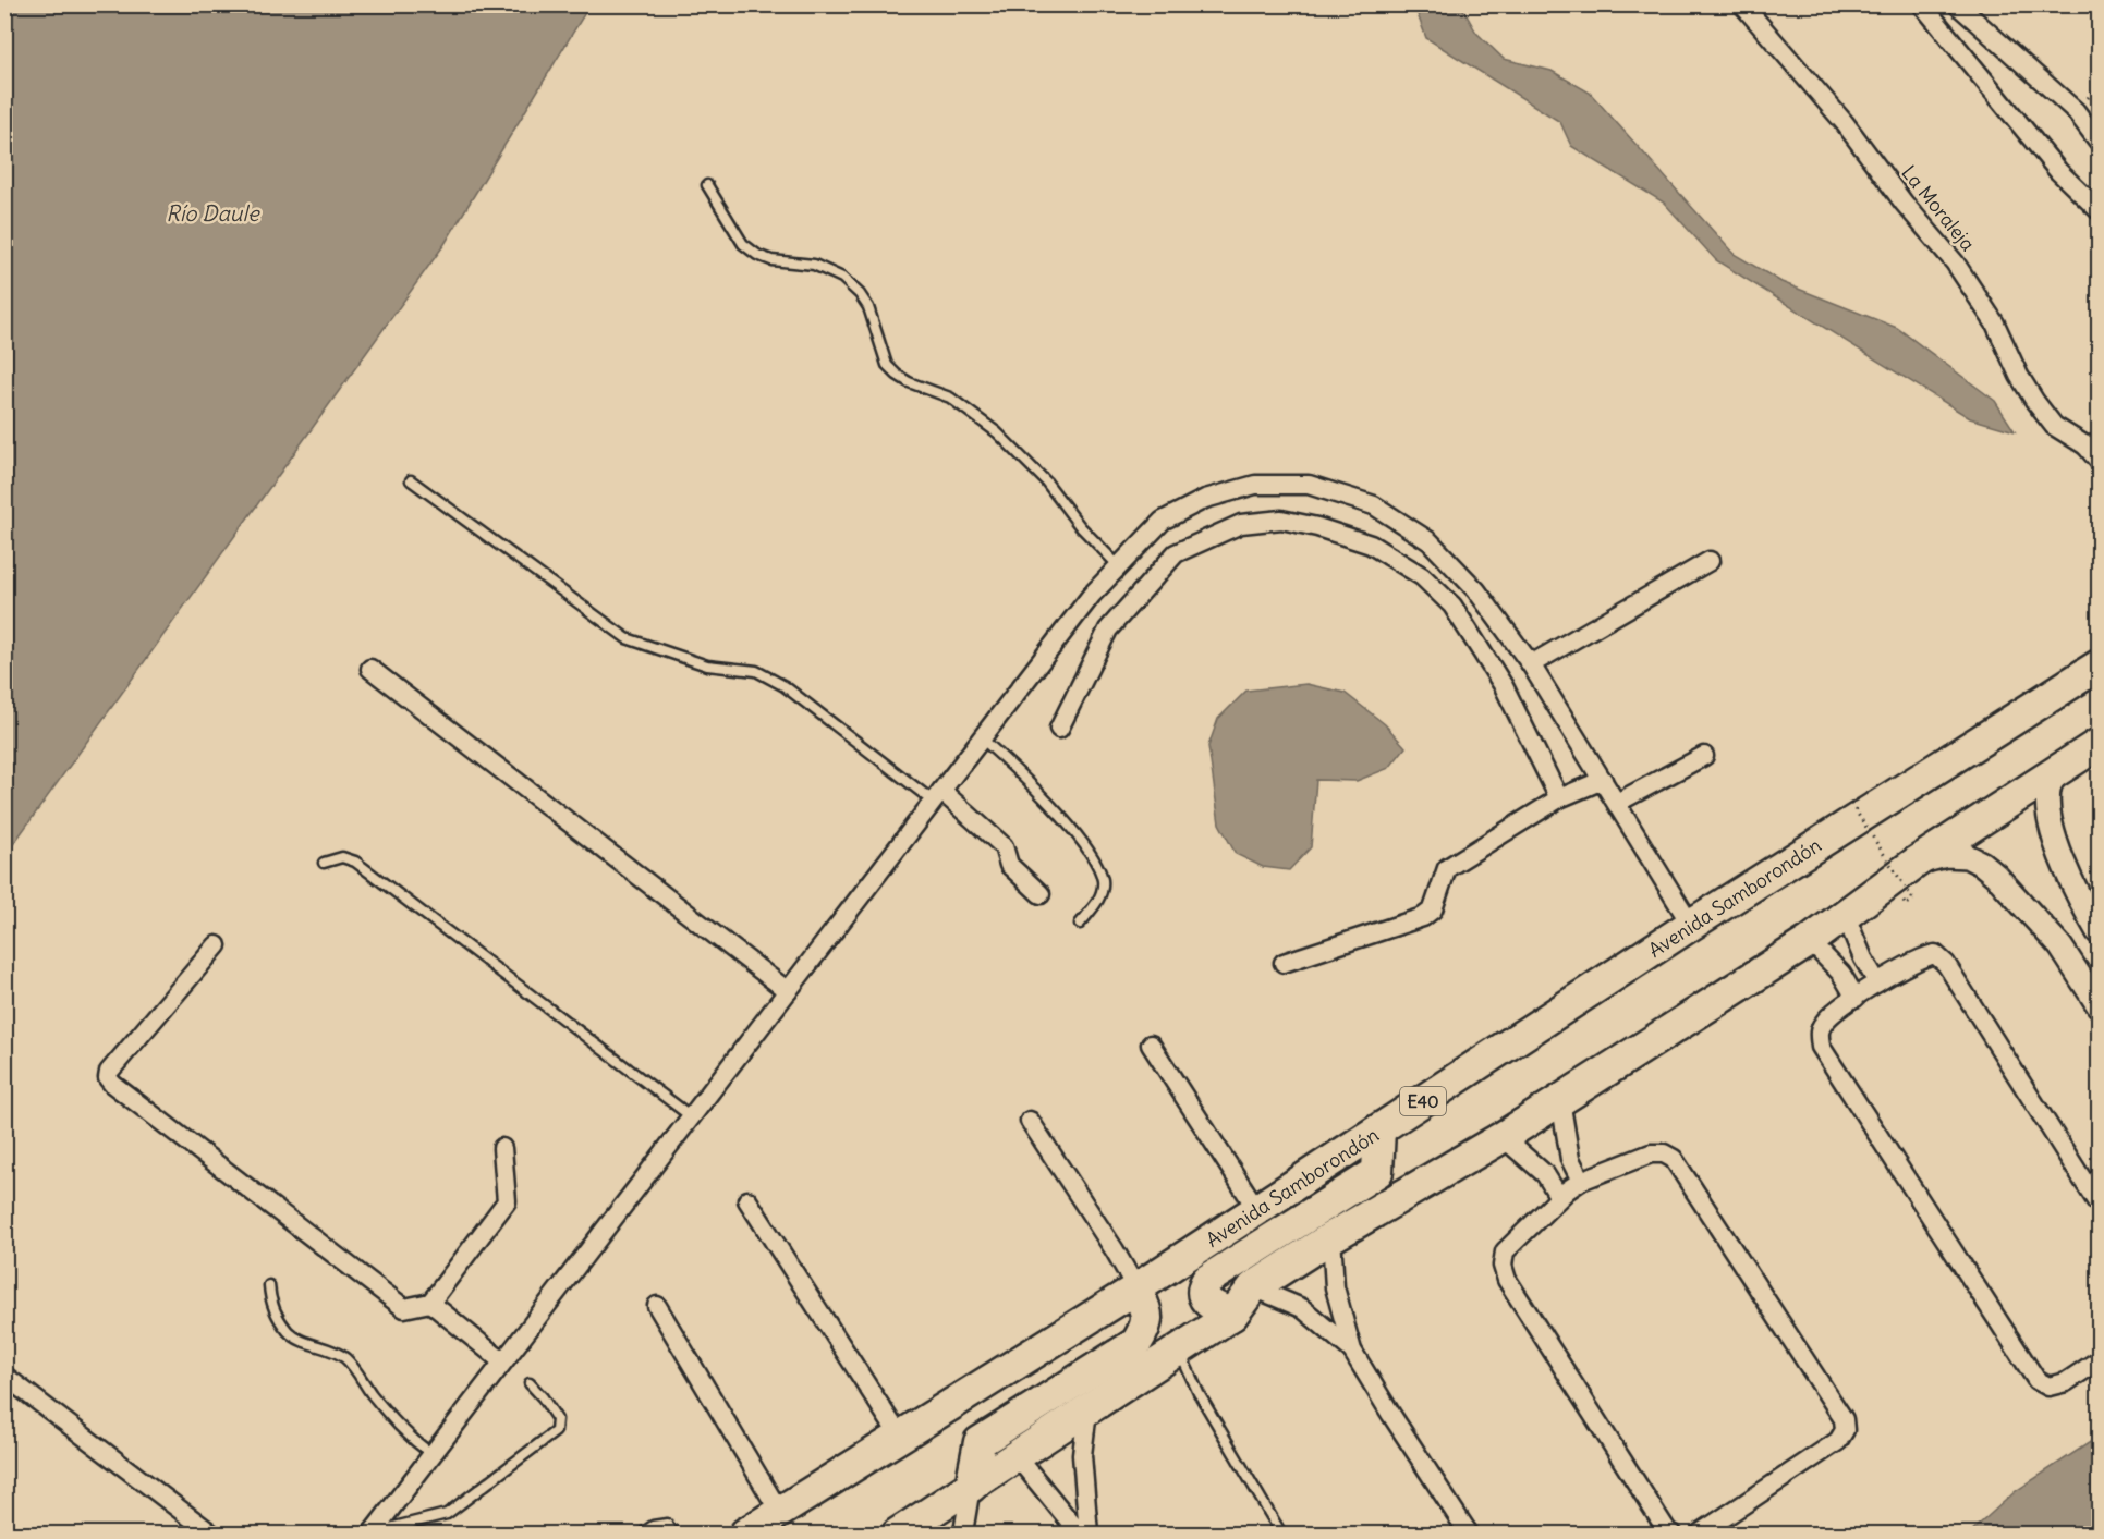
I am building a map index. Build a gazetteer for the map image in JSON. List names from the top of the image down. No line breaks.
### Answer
{"streets":{"highway":["Avenida Samborondón","E40"],"street":["La Moraleja"]},"water":["Río Daule"]}
